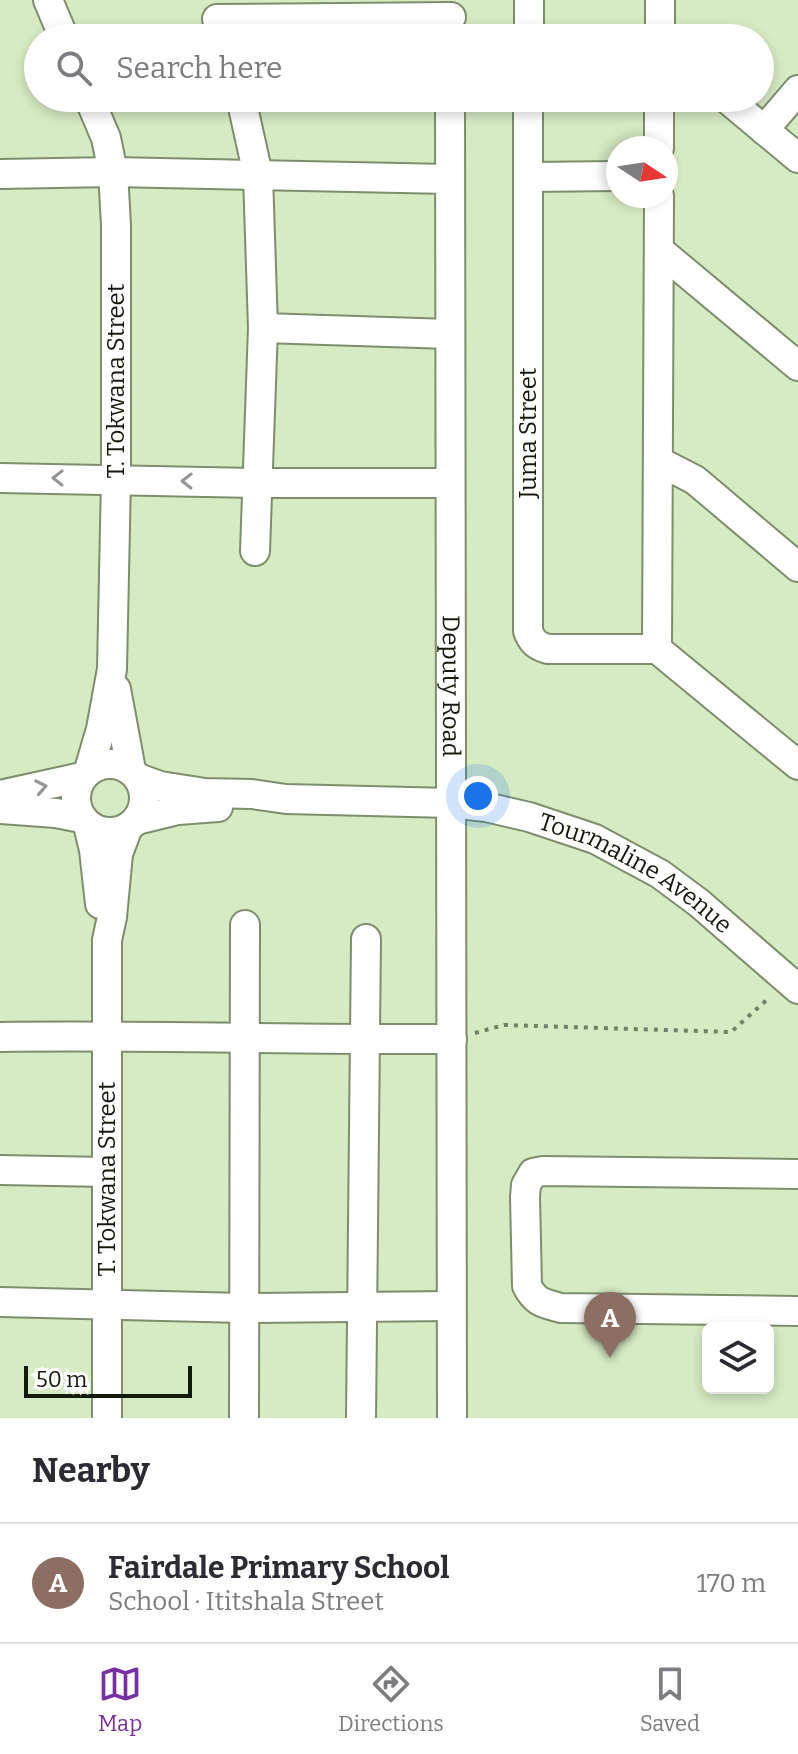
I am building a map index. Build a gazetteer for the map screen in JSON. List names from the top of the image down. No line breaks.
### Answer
{"streets":{"street":["T. Tokwana Street","Juma Street","Deputy Road","Tourmaline Avenue"]},"crossings":[["Deputy Road","Tourmaline Avenue"]],"scale_bar":"50 m","north":"right","page":{"search":"Search here","pins":"A","scale":"50 m","heading":"Nearby","list":[{"mark":"A","name":"Fairdale Primary School","note":"School · Ititshala Street","value":"170 m"}],"nav":["Map","Directions","Saved"]}}
